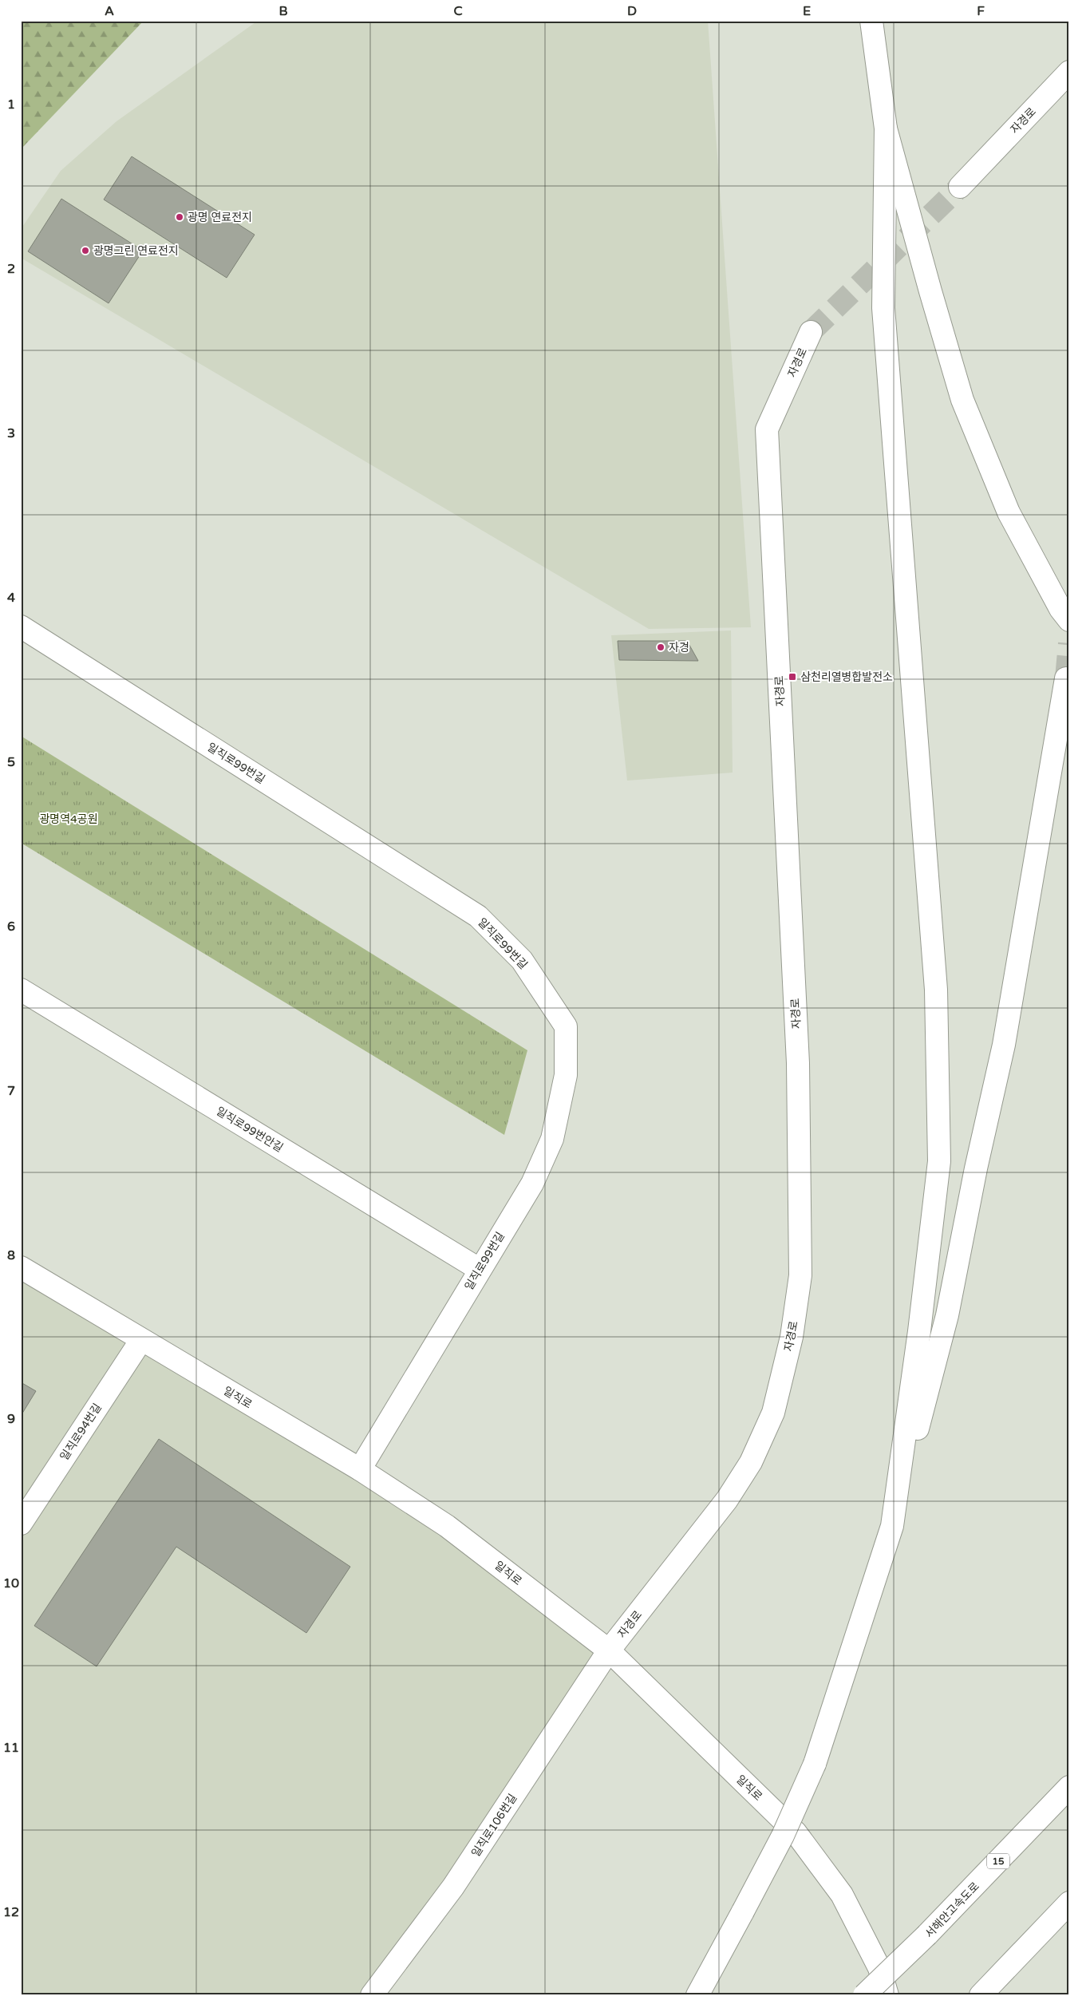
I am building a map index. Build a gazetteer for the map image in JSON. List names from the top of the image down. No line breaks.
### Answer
{"streets":{"main road":["자경로","일직로99번길","일직로99번안길","일직로","일직로94번길","일직로106번길","15","서해안고속도로"]},"crossings":[["자경로","일직로"],["자경로","일직로106번길"],["일직로99번길","일직로99번안길"],["일직로99번길","일직로"],["일직로","일직로94번길"],["일직로","일직로106번길"]],"parks":["광명역4공원"],"places":{"other":["광명 연료전지","광명그린 연료전지","자경"],"transit":["삼천리열병합발전소"]},"grid":{"columns":["A","B","C","D","E","F"],"rows":["1","2","3","4","5","6","7","8","9","10","11","12"]}}
